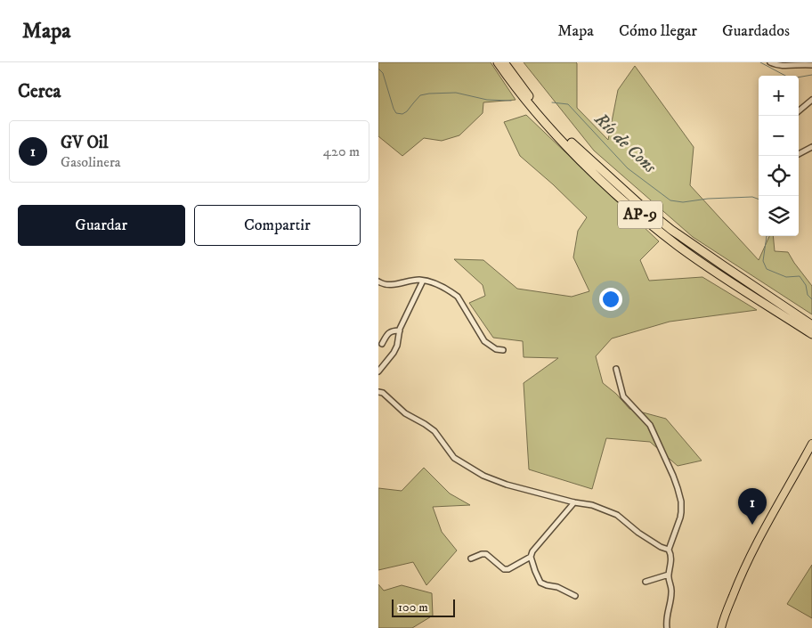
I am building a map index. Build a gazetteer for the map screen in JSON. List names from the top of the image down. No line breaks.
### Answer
{"streets":{"highway":["AP-9"]},"water":["Río de Cons"],"scale_bar":"100 m","page":{"header":"Mapa","nav":["Mapa","Cómo llegar","Guardados"],"heading":"Cerca","map_buttons":["+","−"],"list":[{"mark":"1","name":"GV Oil","note":"Gasolinera","value":"420 m"}],"buttons":["Guardar","Compartir"],"pins":"1","scale":"100 m"}}
